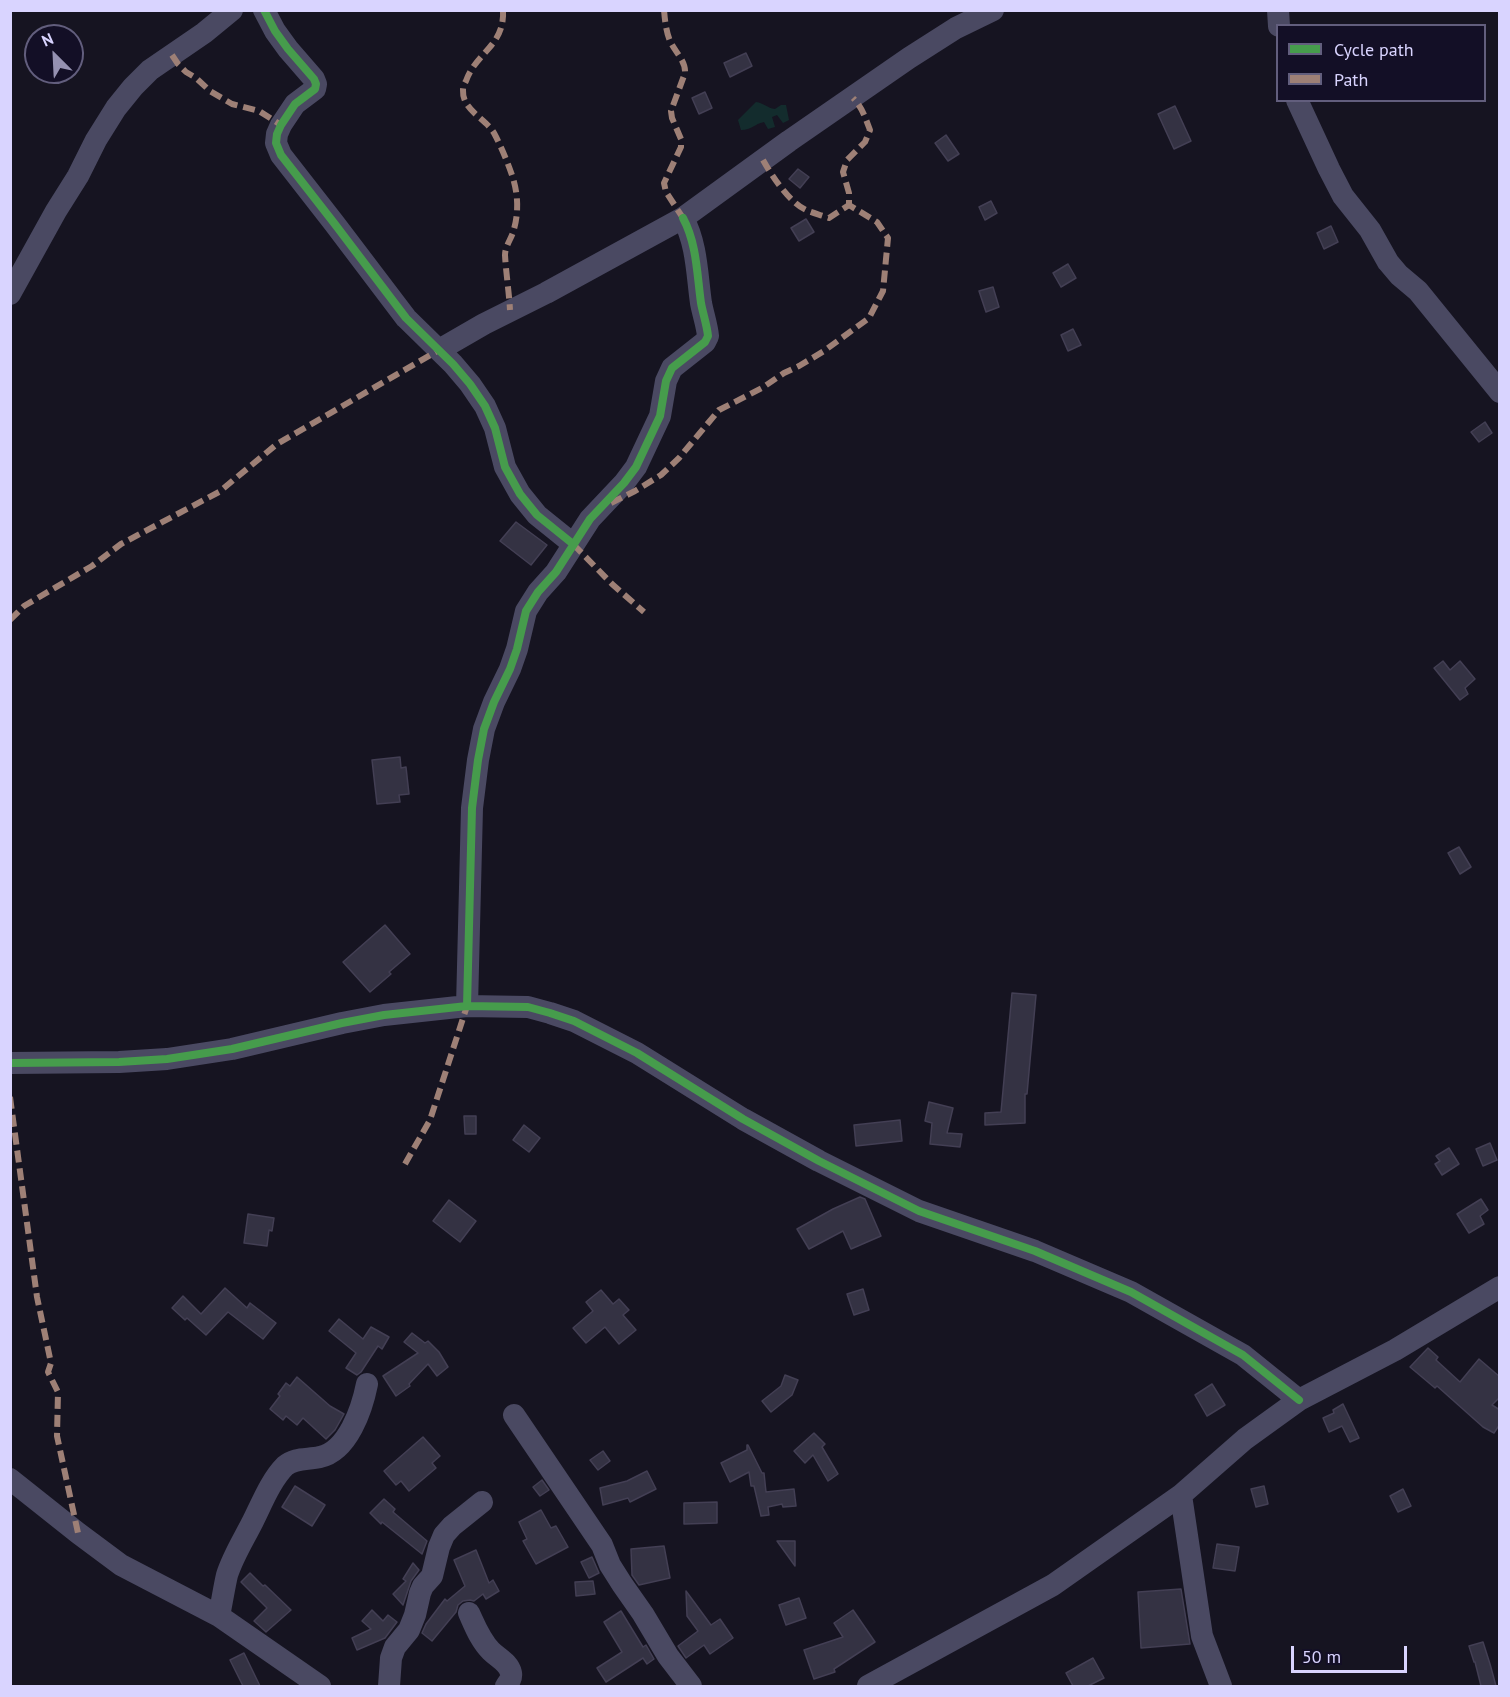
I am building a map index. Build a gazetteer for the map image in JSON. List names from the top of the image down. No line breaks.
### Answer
{"legend":["Cycle path","Path"],"scale_bar":"50 m","north":"top left"}
